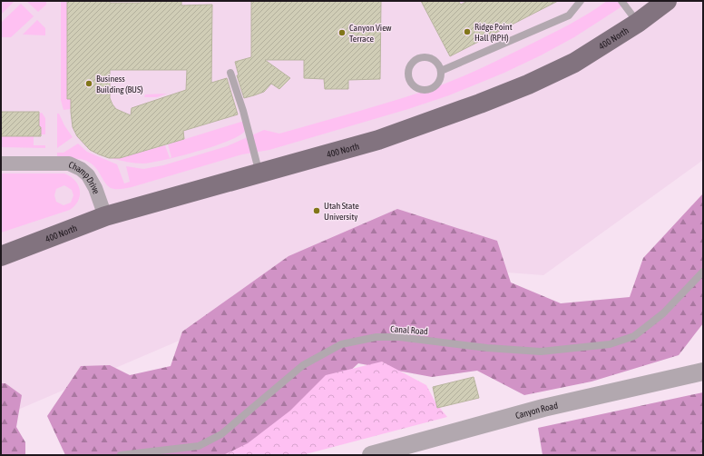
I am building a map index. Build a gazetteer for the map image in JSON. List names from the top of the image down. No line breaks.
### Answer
{"streets":{"main road":["400 North"],"street":["Champ Drive","Canyon Road"],"lane":["Canal Road"]},"crossings":[["400 North","Champ Drive"]],"places":["Ridge Point Hall (RPH)","Canyon View Terrace","Business Building (BUS)","Utah State University"]}
